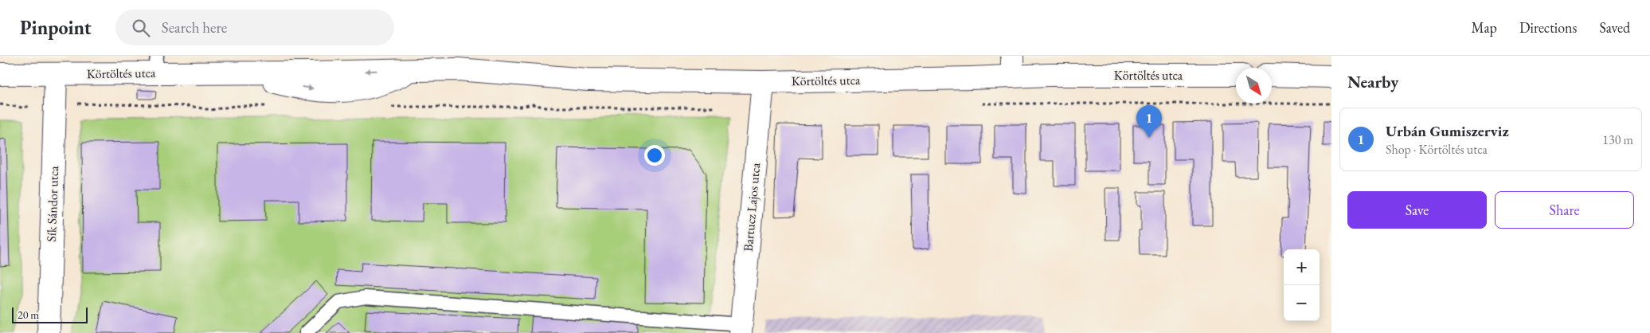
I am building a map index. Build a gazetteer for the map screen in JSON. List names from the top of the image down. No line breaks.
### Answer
{"streets":{"street":["Körtöltés utca","Sík Sándor utca","Bartucz Lajos utca"]},"crossings":[["Körtöltés utca","Sík Sándor utca"],["Körtöltés utca","Bartucz Lajos utca"]],"scale_bar":"20 m","north":"bottom right","page":{"header":"Pinpoint","search":"Search here","nav":["Map","Directions","Saved"],"heading":"Nearby","pins":"1","list":[{"mark":"1","name":"Urbán Gumiszerviz","note":"Shop · Körtöltés utca","value":"130 m"}],"buttons":["Save","Share"],"map_buttons":["+","−"],"scale":"20 m"}}
